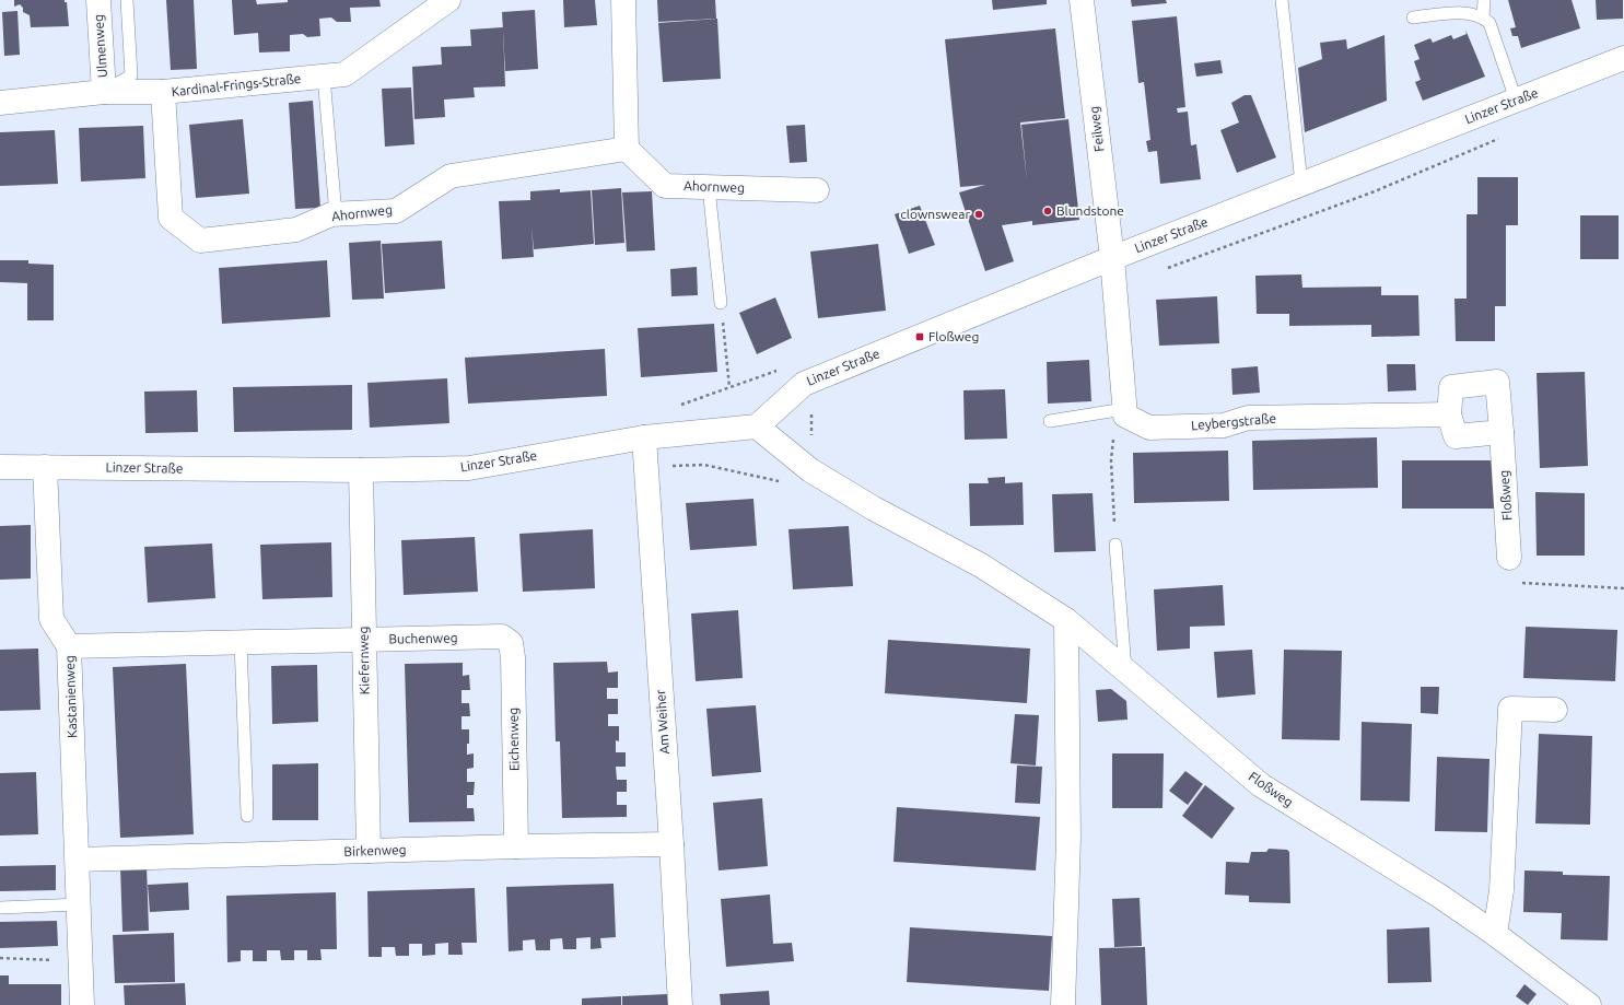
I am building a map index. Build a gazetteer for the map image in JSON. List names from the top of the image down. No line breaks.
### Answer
{"streets":{"street":["Ulmenweg","Kardinal-Frings-Straße","Linzer Straße","Feilweg","Ahornweg","Leybergstraße","Floßweg","Buchenweg","Kiefernweg","Kastanienweg","Am Weiher","Eichenweg","Birkenweg"]},"crossings":[["Ulmenweg","Kardinal-Frings-Straße"],["Kardinal-Frings-Straße","Ahornweg"],["Linzer Straße","Feilweg"],["Linzer Straße","Floßweg"],["Linzer Straße","Kiefernweg"],["Linzer Straße","Kastanienweg"],["Linzer Straße","Am Weiher"],["Buchenweg","Kiefernweg"],["Buchenweg","Kastanienweg"],["Buchenweg","Eichenweg"],["Kiefernweg","Birkenweg"],["Kastanienweg","Birkenweg"],["Am Weiher","Birkenweg"],["Eichenweg","Birkenweg"]],"places":{"other":["Blundstone","clownswear"],"transit":["Floßweg"]}}
